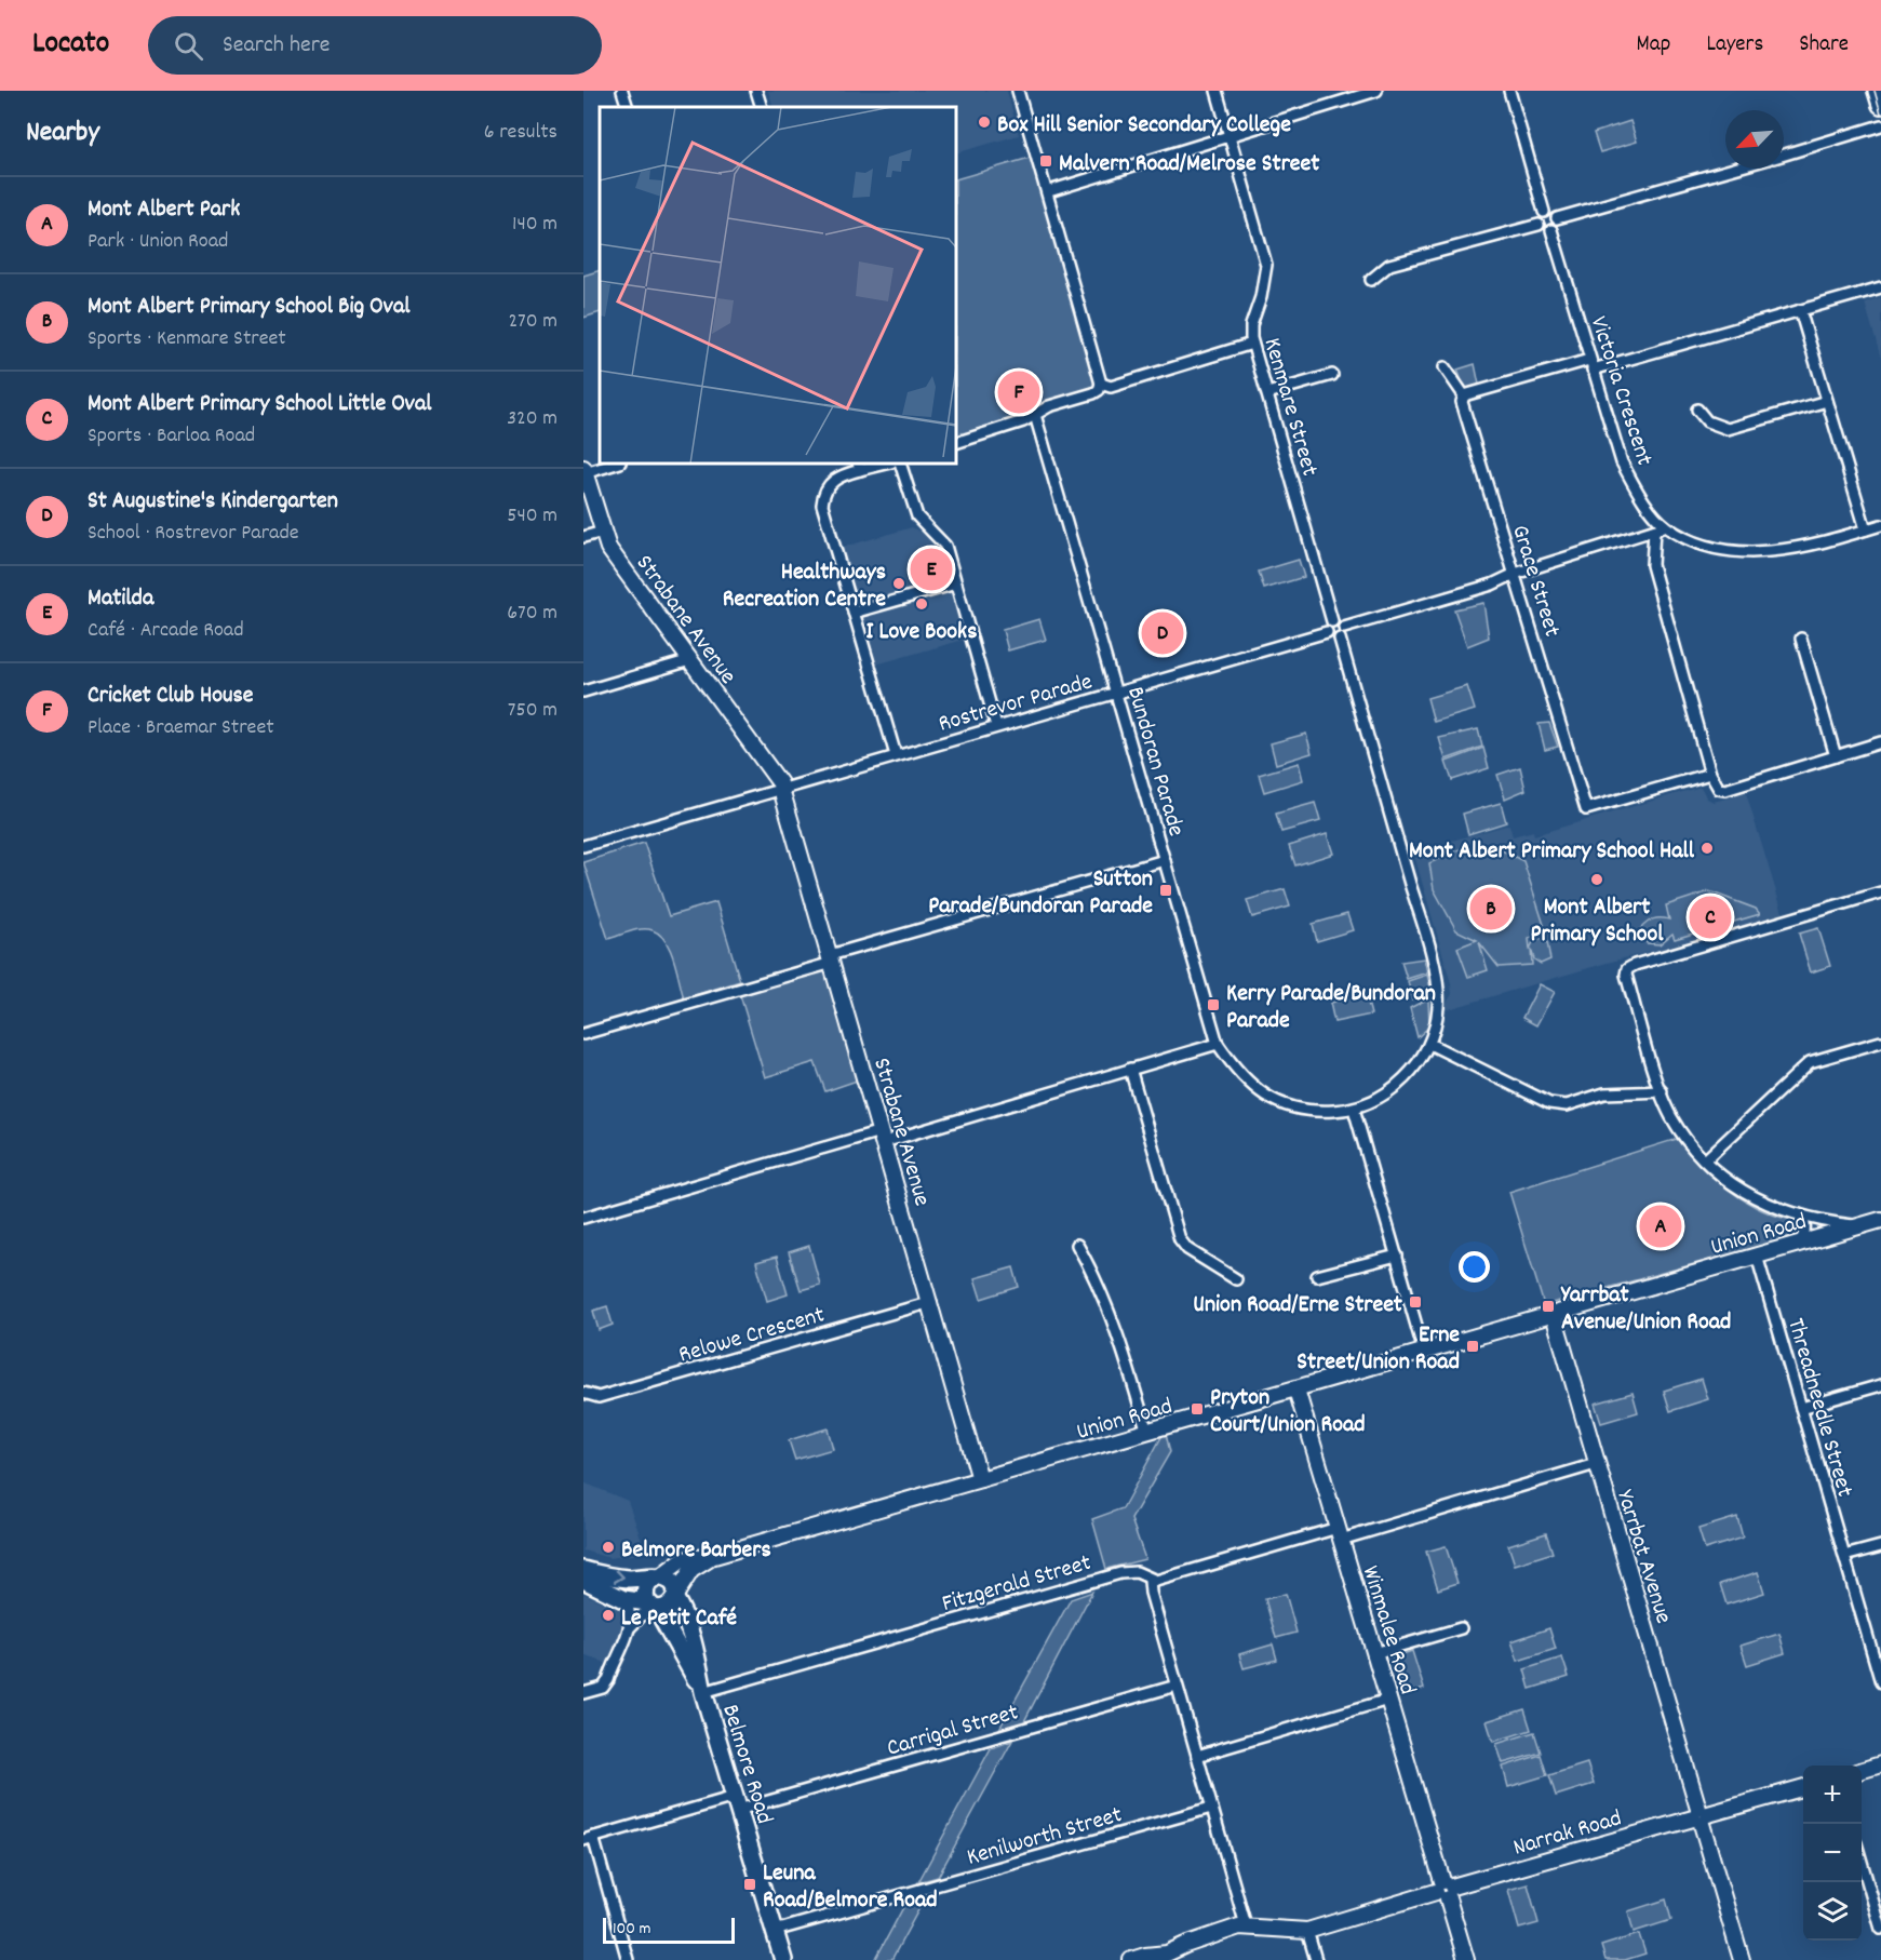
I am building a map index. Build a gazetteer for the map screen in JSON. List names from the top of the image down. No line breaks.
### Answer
{"streets":{"main road":["Belmore Road"],"street":["Victoria Crescent","Kenmare Street","Grace Street","Strabane Avenue","Rostrevor Parade","Bundoran Parade","Union Road","Relowe Crescent","Threadneedle Street","Yarrbat Avenue","Fitzgerald Street","Winmalee Road","Carrigal Street","Narrak Road","Kenilworth Street"]},"crossings":[["Kenmare Street","Rostrevor Parade"],["Strabane Avenue","Rostrevor Parade"],["Strabane Avenue","Union Road"],["Strabane Avenue","Relowe Crescent"],["Rostrevor Parade","Bundoran Parade"],["Union Road","Threadneedle Street"],["Union Road","Yarrbat Avenue"],["Union Road","Winmalee Road"],["Union Road","Belmore Road"],["Yarrbat Avenue","Fitzgerald Street"],["Yarrbat Avenue","Narrak Road"],["Fitzgerald Street","Winmalee Road"],["Fitzgerald Street","Belmore Road"],["Winmalee Road","Narrak Road"],["Carrigal Street","Belmore Road"],["Belmore Road","Kenilworth Street"]],"places":{"other":["Box Hill Senior Secondary College","Healthways Recreation Centre","I Love Books","Mont Albert Primary School Hall","Mont Albert Primary School","Belmore Barbers","Le Petit Café"],"transit":["Malvern Road/Melrose Street","Sutton Parade/Bundoran Parade","Kerry Parade/Bundoran Parade","Union Road/Erne Street","Yarrbat Avenue/Union Road","Erne Street/Union Road","Pryton Court/Union Road","Leuna Road/Belmore Road"]},"scale_bar":"100 m","north":"bottom left","page":{"header":"Locato","search":"Search here","nav":["Map","Layers","Share"],"heading":["Nearby","6 results"],"list":[{"mark":"A","name":"Mont Albert Park","note":"Park · Union Road","value":"140 m"},{"mark":"B","name":"Mont Albert Primary School Big Oval","note":"Sports · Kenmare Street","value":"270 m"},{"mark":"C","name":"Mont Albert Primary School Little Oval","note":"Sports · Barloa Road","value":"320 m"},{"mark":"D","name":"St Augustine's Kindergarten","note":"School · Rostrevor Parade","value":"540 m"},{"mark":"E","name":"Matilda","note":"Café · Arcade Road","value":"670 m"},{"mark":"F","name":"Cricket Club House","note":"Place · Braemar Street","value":"750 m"}],"pins":["F","E","D","B","C","A"],"map_buttons":["+","−"],"scale":"100 m"}}
